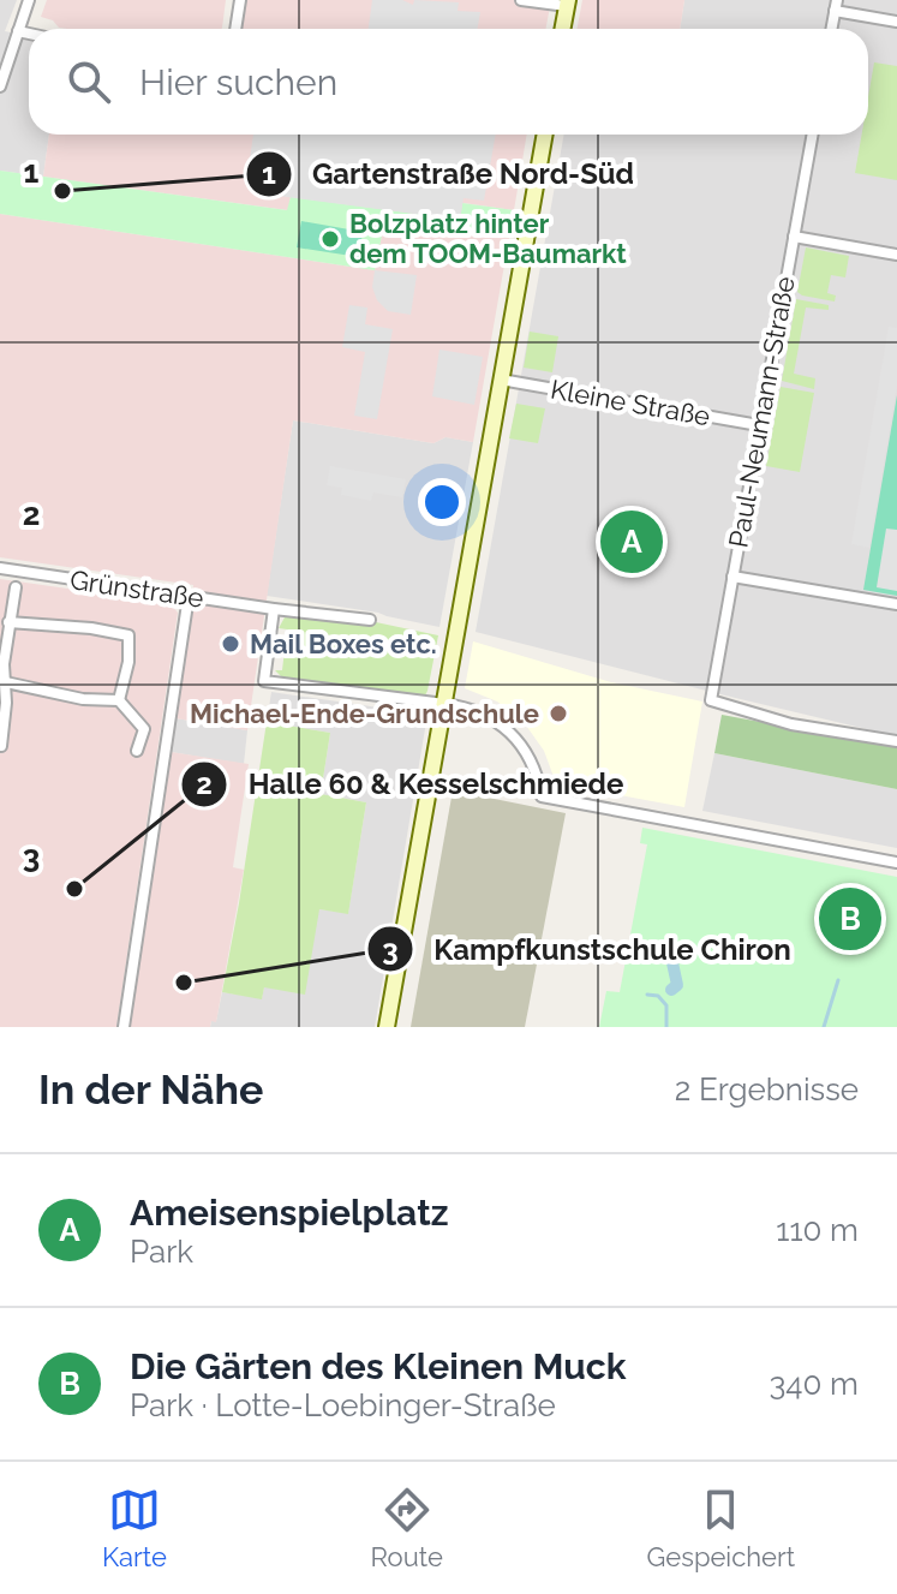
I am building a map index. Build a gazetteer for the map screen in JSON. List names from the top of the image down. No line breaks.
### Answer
{"streets":{"street":["Kleine Straße","Paul-Neumann-Straße","Grünstraße"]},"crossings":[["Kleine Straße","Paul-Neumann-Straße"]],"places":["Gartenstraße Nord-Süd","Bolzplatz hinter dem TOOM-Baumarkt","Mail Boxes etc.","Michael-Ende-Grundschule","Halle 60 & Kesselschmiede","Kampfkunstschule Chiron"],"page":{"search":"Hier suchen","pins":["A","B"],"heading":["In der Nähe","2 Ergebnisse"],"list":[{"mark":"A","name":"Ameisenspielplatz","note":"Park","value":"110 m"},{"mark":"B","name":"Die Gärten des Kleinen Muck","note":"Park · Lotte-Loebinger-Straße","value":"340 m"}],"nav":["Karte","Route","Gespeichert"]},"grid":{"rows":["1","2","3"]}}
